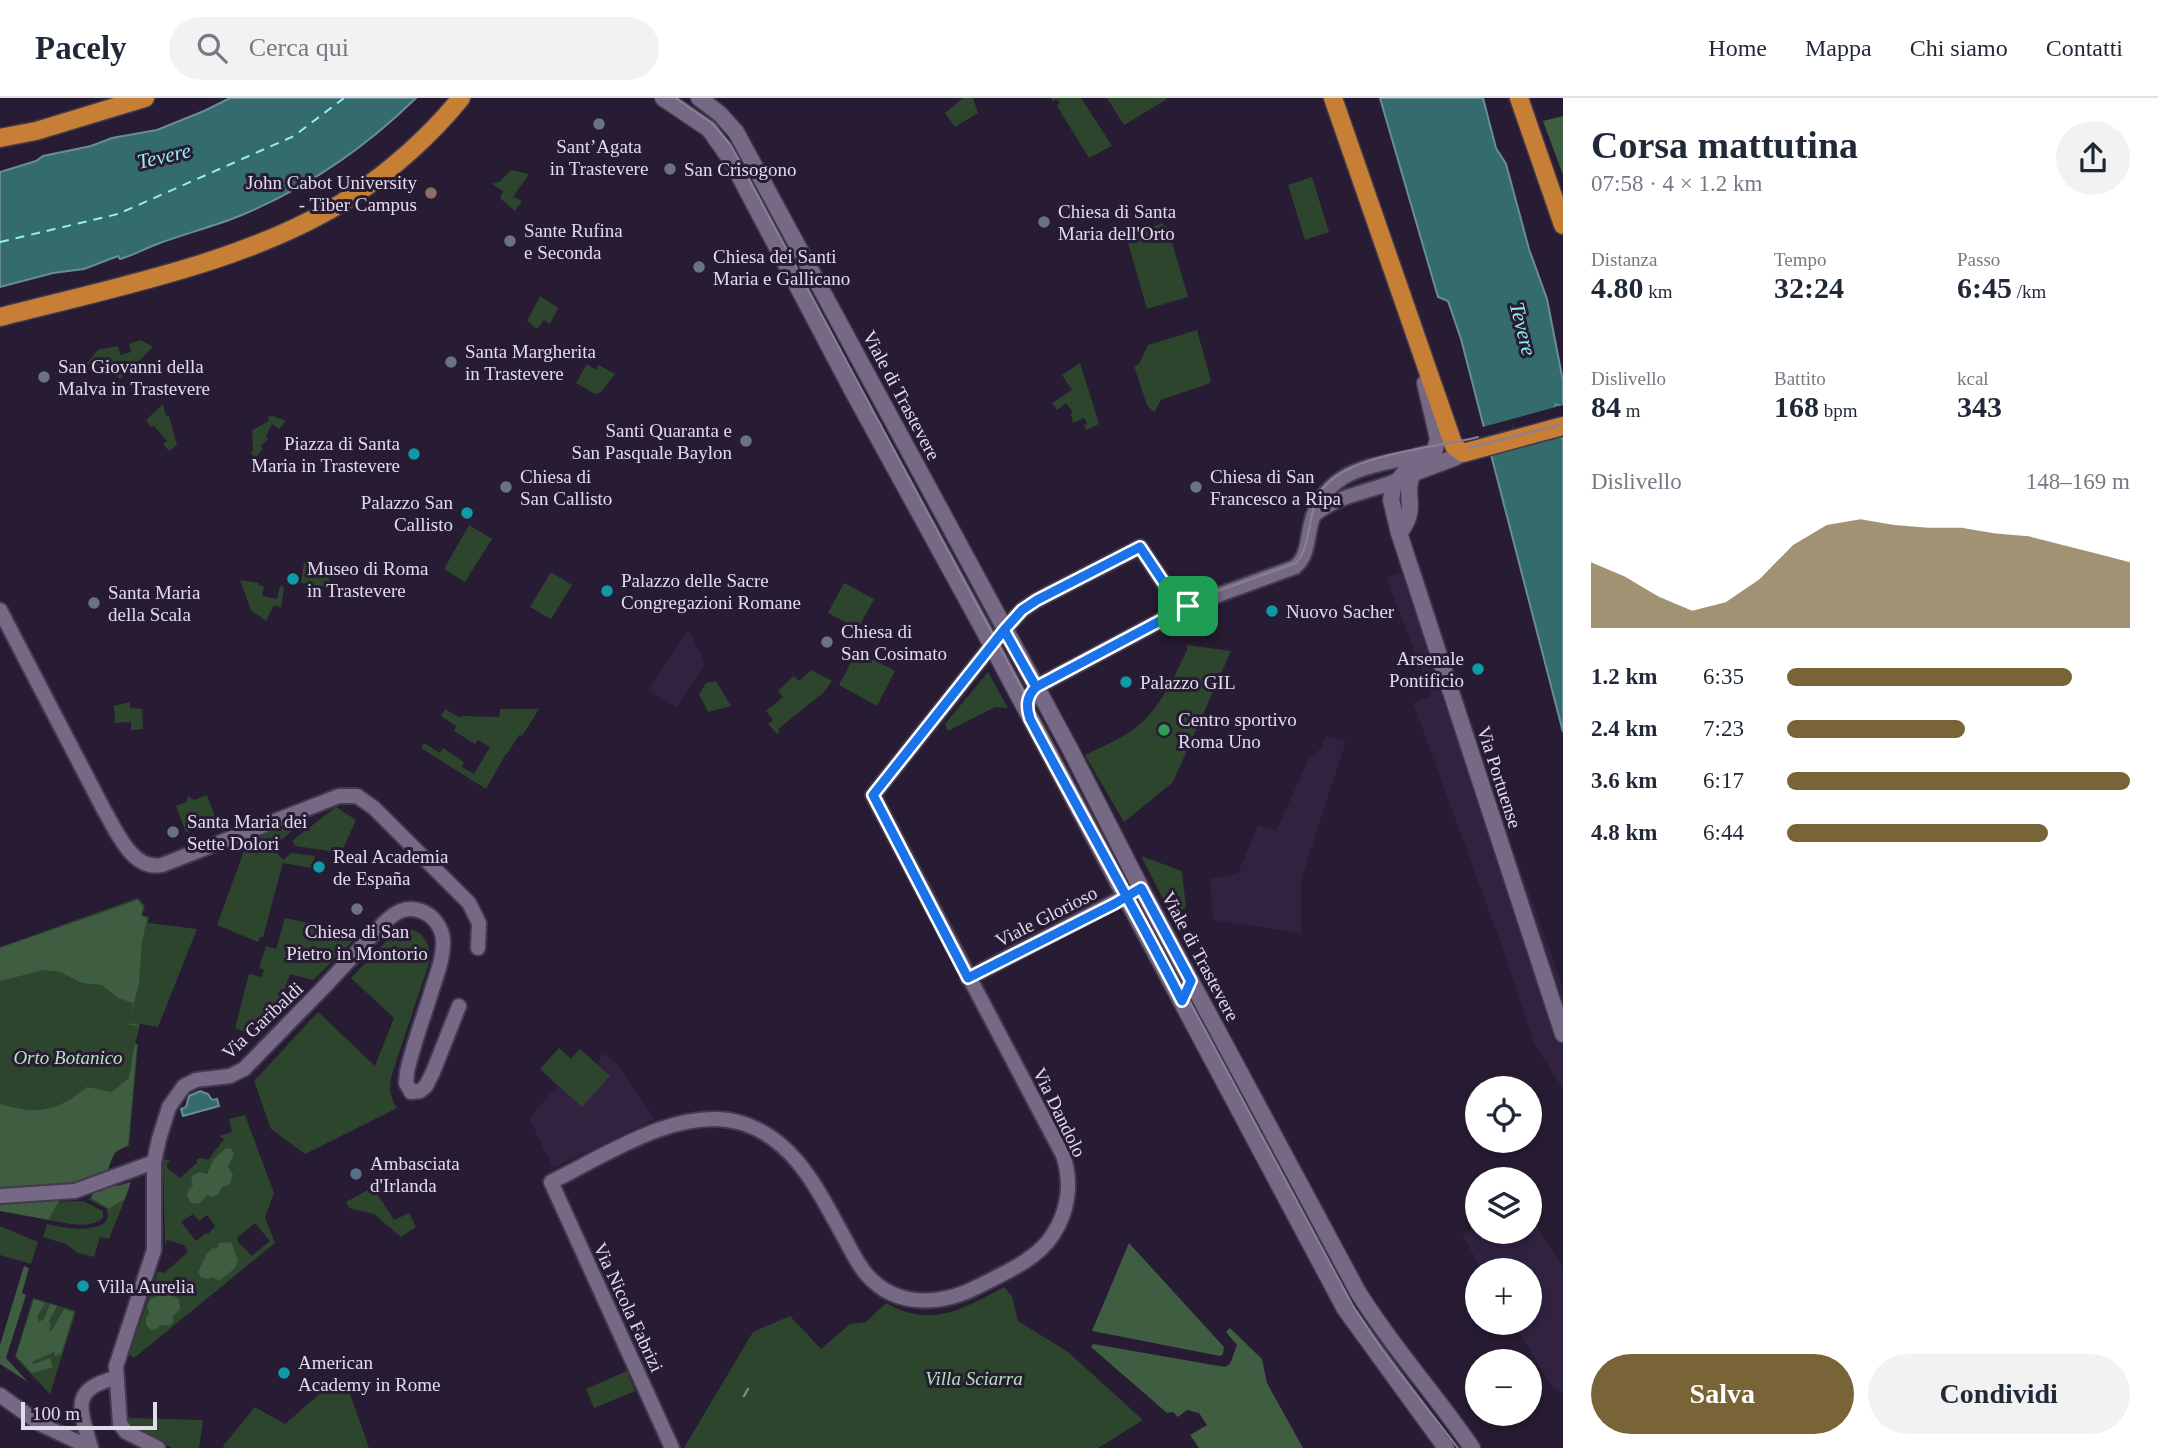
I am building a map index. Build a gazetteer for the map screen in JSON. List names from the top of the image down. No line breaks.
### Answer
{"streets":{"main road":["Viale di Trastevere","Via Portuense"],"street":["Viale Glorioso","Via Garibaldi","Via Dandolo","Via Nicola Fabrizi"]},"crossings":[["Viale di Trastevere","Viale Glorioso"],["Viale di Trastevere","Via Dandolo"],["Viale Glorioso","Via Dandolo"],["Via Dandolo","Via Nicola Fabrizi"]],"water":["Tevere"],"parks":["Orto Botanico","Villa Sciarra"],"places":["Sant’Agata in Trastevere","San Crisogono","John Cabot University - Tiber Campus","Chiesa di Santa Maria dell'Orto","Sante Rufina e Seconda","Chiesa dei Santi Maria e Gallicano","Santa Margherita in Trastevere","San Giovanni della Malva in Trastevere","Santi Quaranta e San Pasquale Baylon","Piazza di Santa Maria in Trastevere","Chiesa di San Callisto","Chiesa di San Francesco a Ripa","Palazzo San Callisto","Museo di Roma in Trastevere","Palazzo delle Sacre Congregazioni Romane","Santa Maria della Scala","Nuovo Sacher","Chiesa di San Cosimato","Arsenale Pontificio","Palazzo GIL","Centro sportivo Roma Uno","Santa Maria dei Sette Dolori","Real Academia de España","Chiesa di San Pietro in Montorio","Ambasciata d'Irlanda","Villa Aurelia","American Academy in Rome"],"scale_bar":"100 m","page":{"header":"Pacely","search":"Cerca qui","nav":["Home","Mappa","Chi siamo","Contatti"],"heading":["Corsa mattutina","07:58 · 4 × 1.2 km"],"stats":[["Distanza","4.80 km"],["Tempo","32:24"],["Passo","6:45 /km"],["Dislivello","84 m"],["Battito","168 bpm"],["kcal","343"]],"chart":["Dislivello","148–169 m"],"list":[{"name":"1.2 km","note":"6:35"},{"name":"2.4 km","note":"7:23"},{"name":"3.6 km","note":"6:17"},{"name":"4.8 km","note":"6:44"}],"map_buttons":["+","−"],"buttons":["Salva","Condividi"],"scale":"100 m"}}
